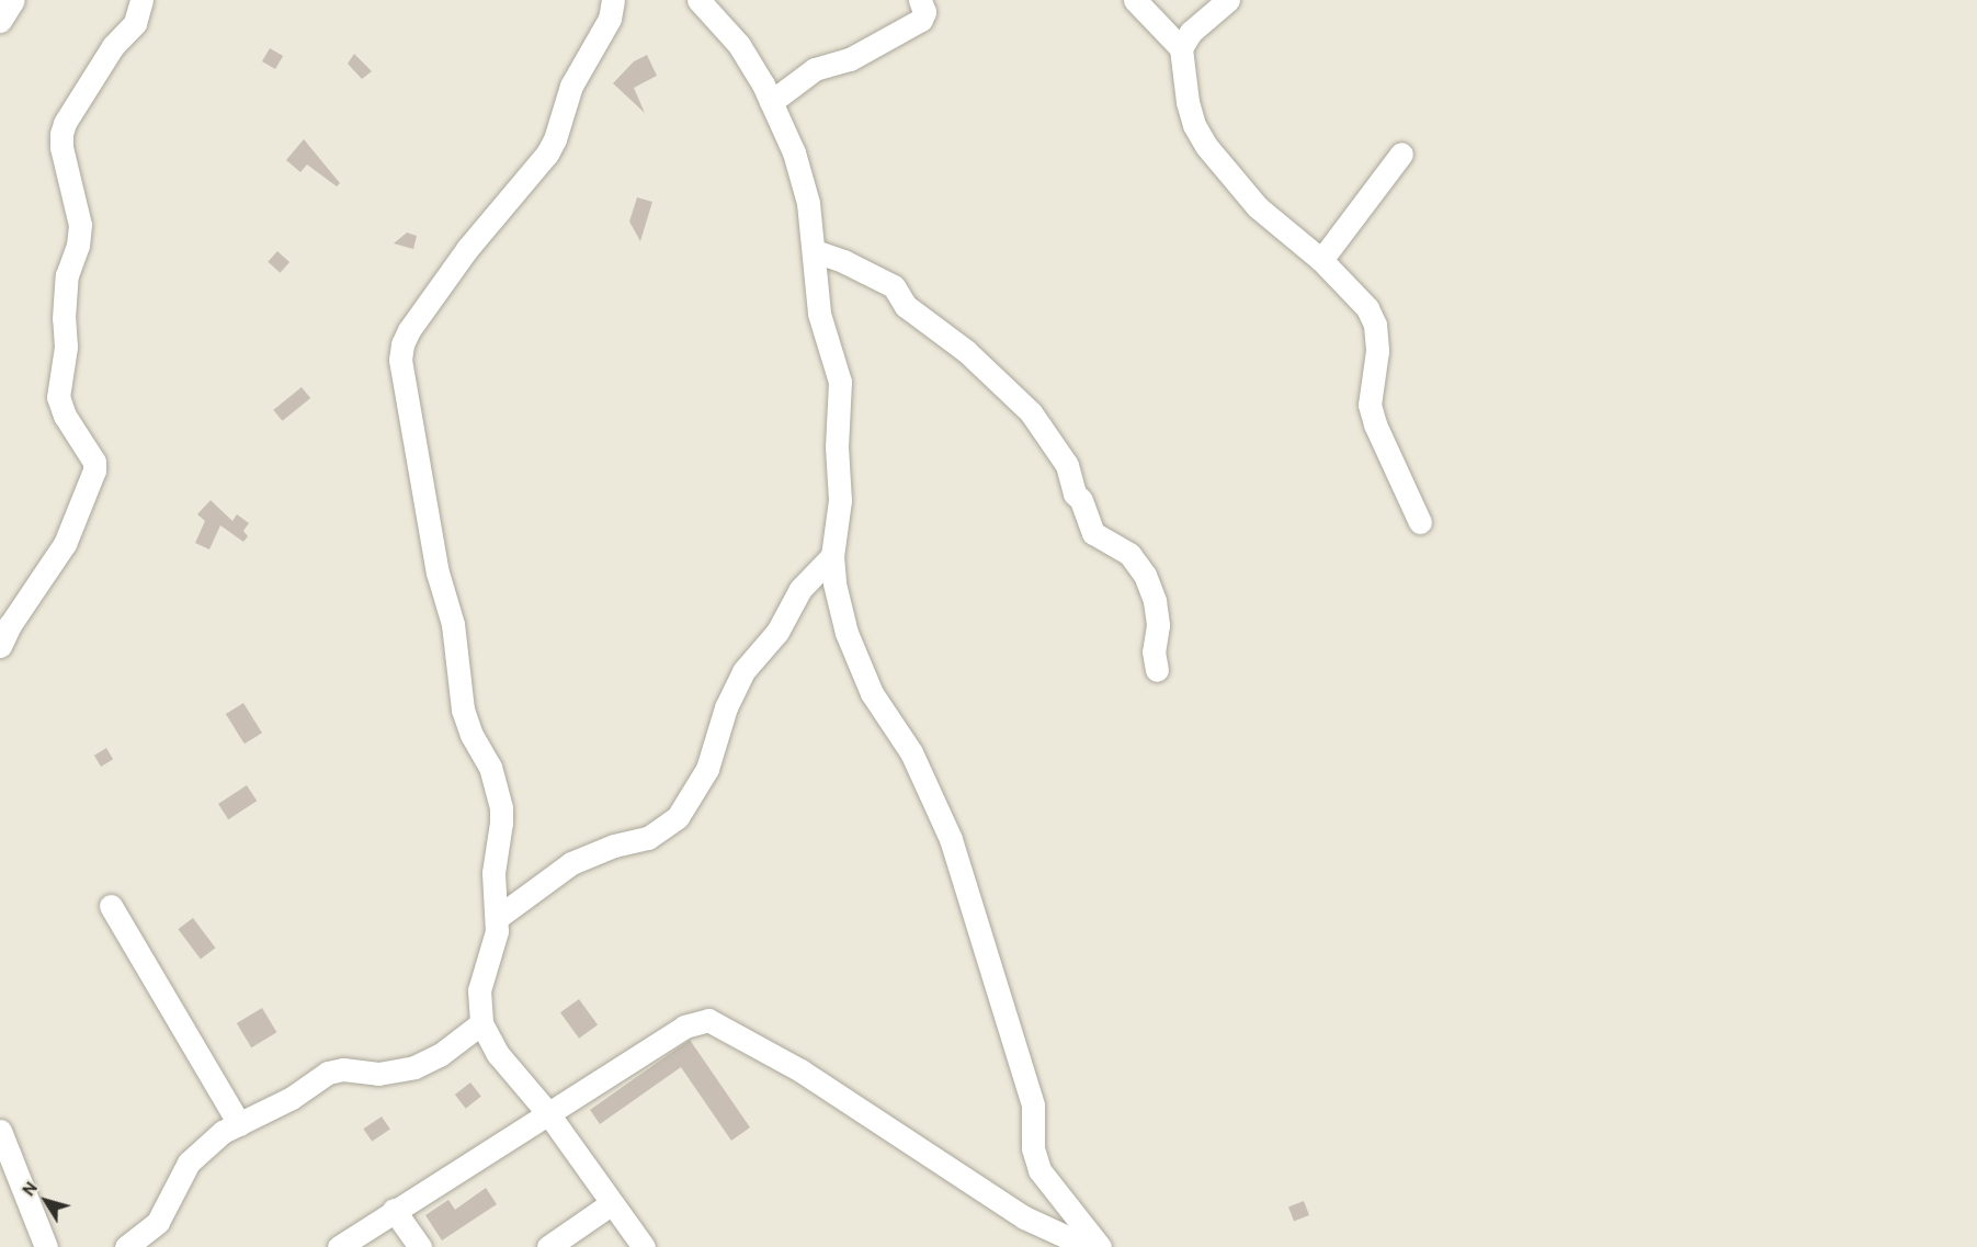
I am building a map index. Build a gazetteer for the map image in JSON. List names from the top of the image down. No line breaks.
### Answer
{"north":"top left"}
